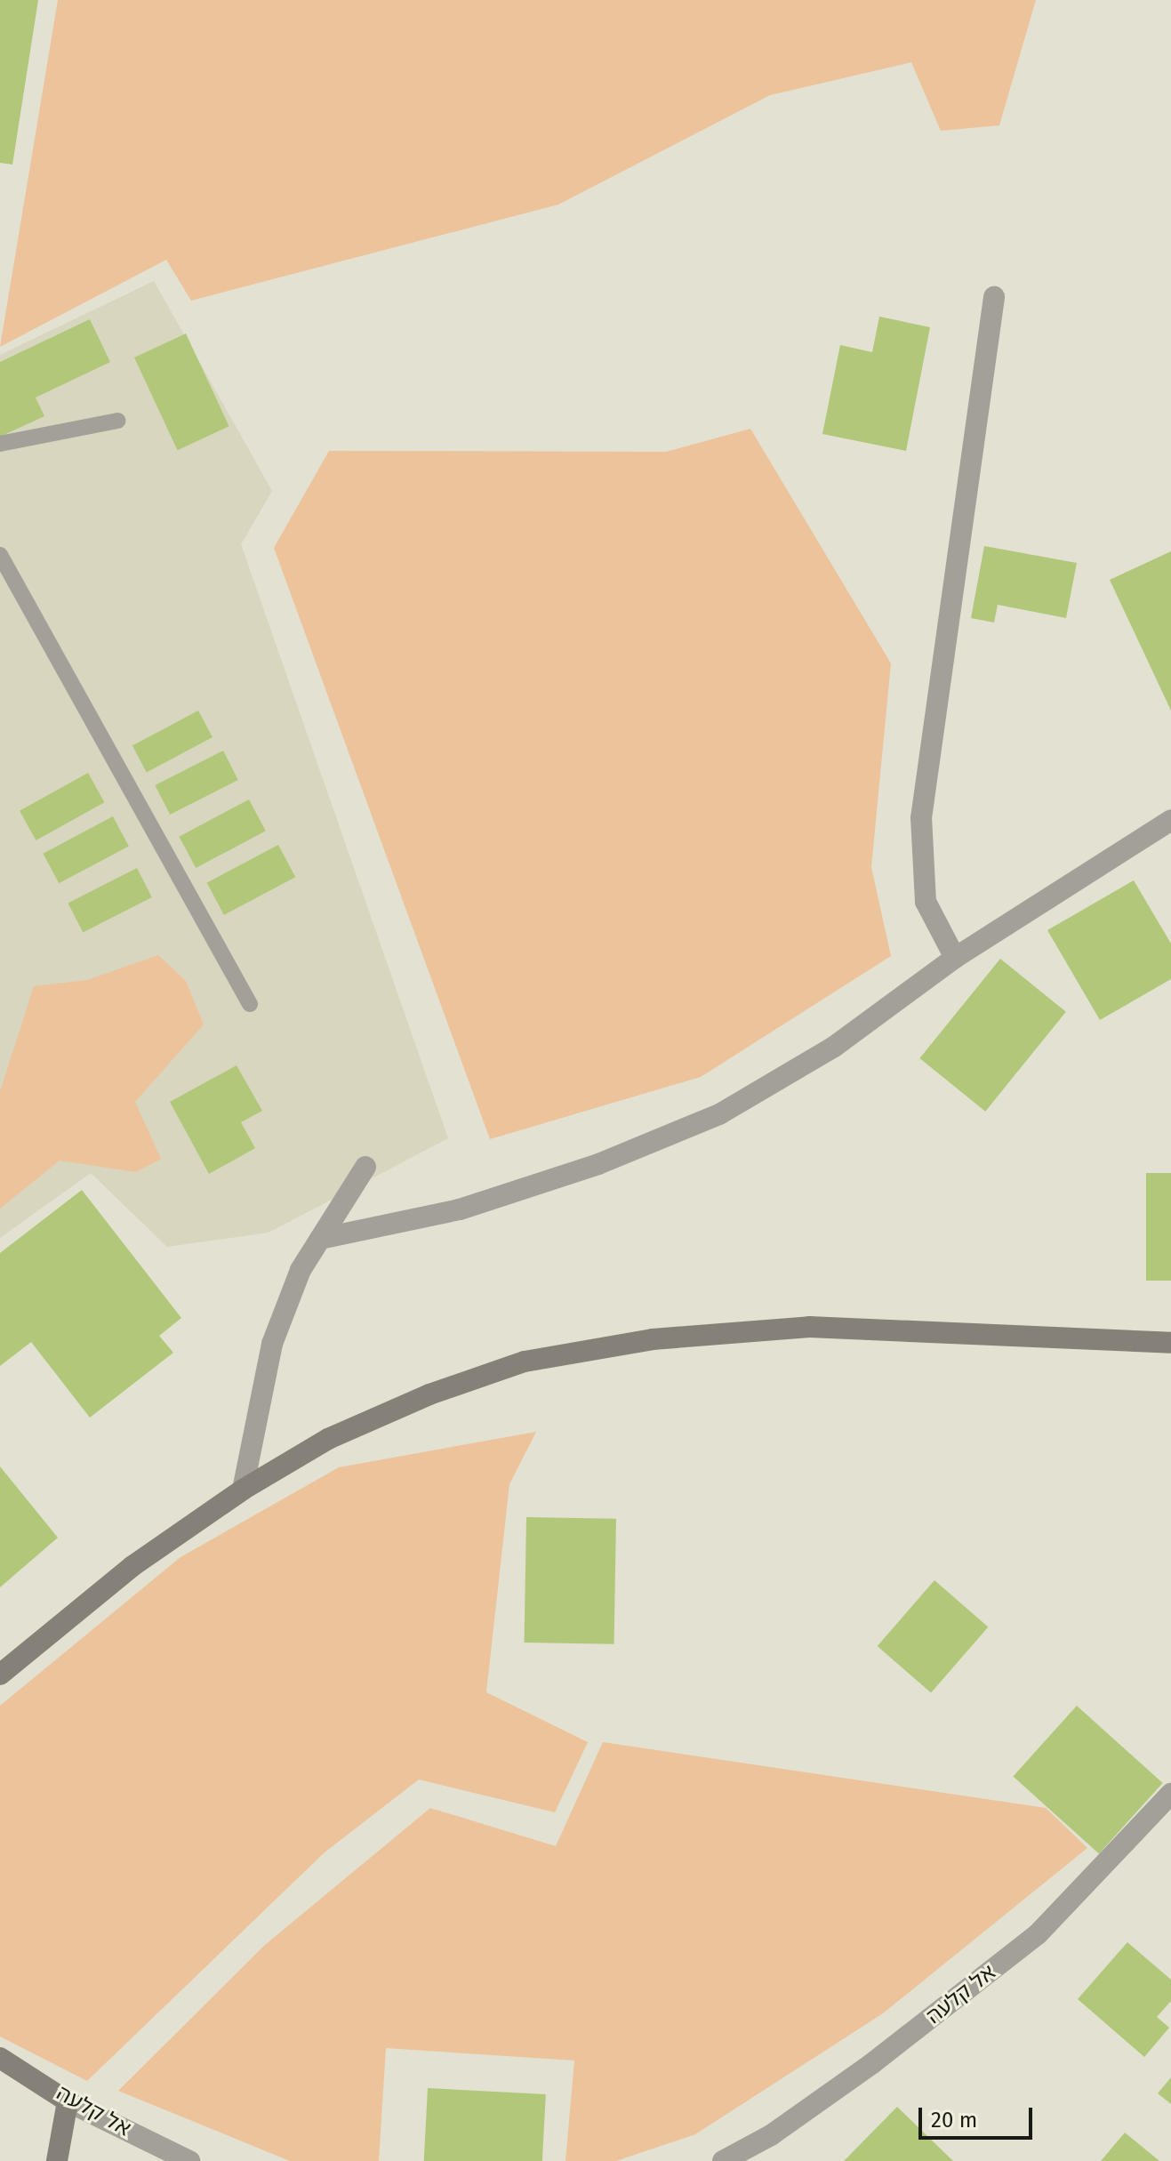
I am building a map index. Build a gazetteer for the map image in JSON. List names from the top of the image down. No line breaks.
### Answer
{"streets":{"street":["אל קלעה"]},"scale_bar":"20 m"}
